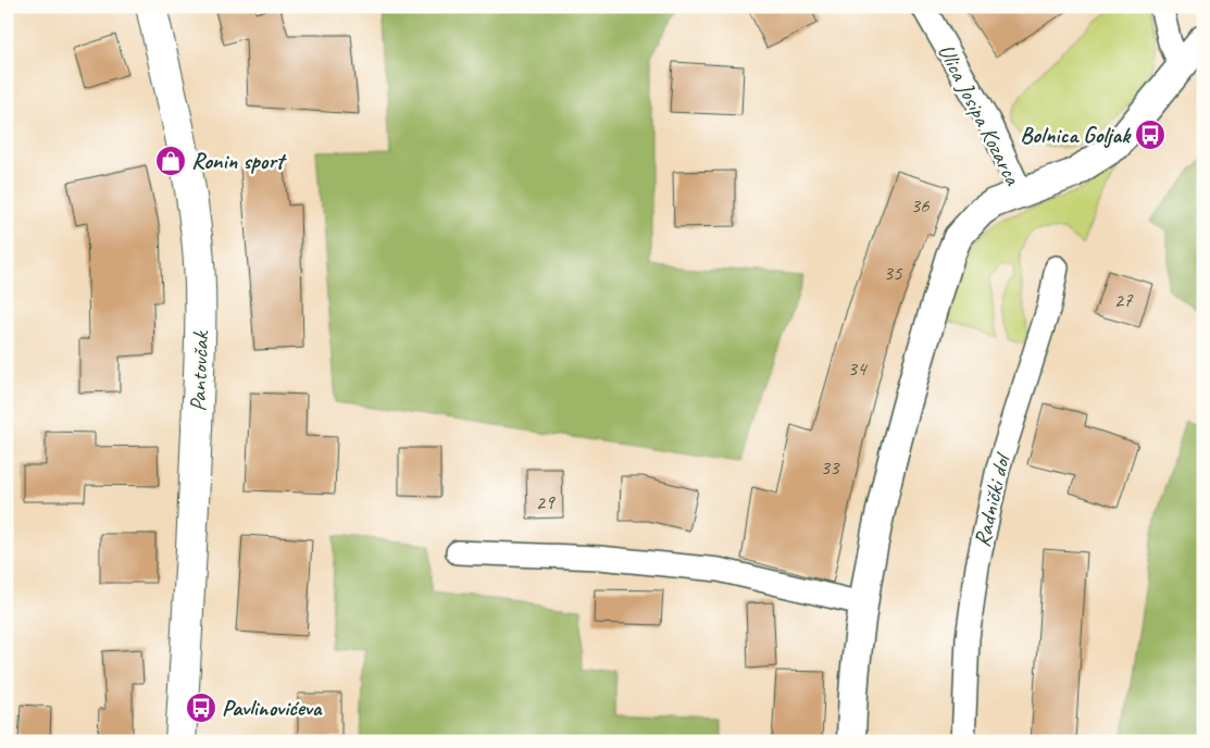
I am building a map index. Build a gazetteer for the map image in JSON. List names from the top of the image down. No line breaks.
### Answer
{"streets":{"main road":["Pantovčak"],"street":["Ulica Josipa Kozarca","Radnički dol"]},"places":{"bus stop":["Bolnica Goljak","Pavlinovićeva"],"shop":["Ronin sport"]},"house_numbers":["36","35","27","34","33","29"]}
